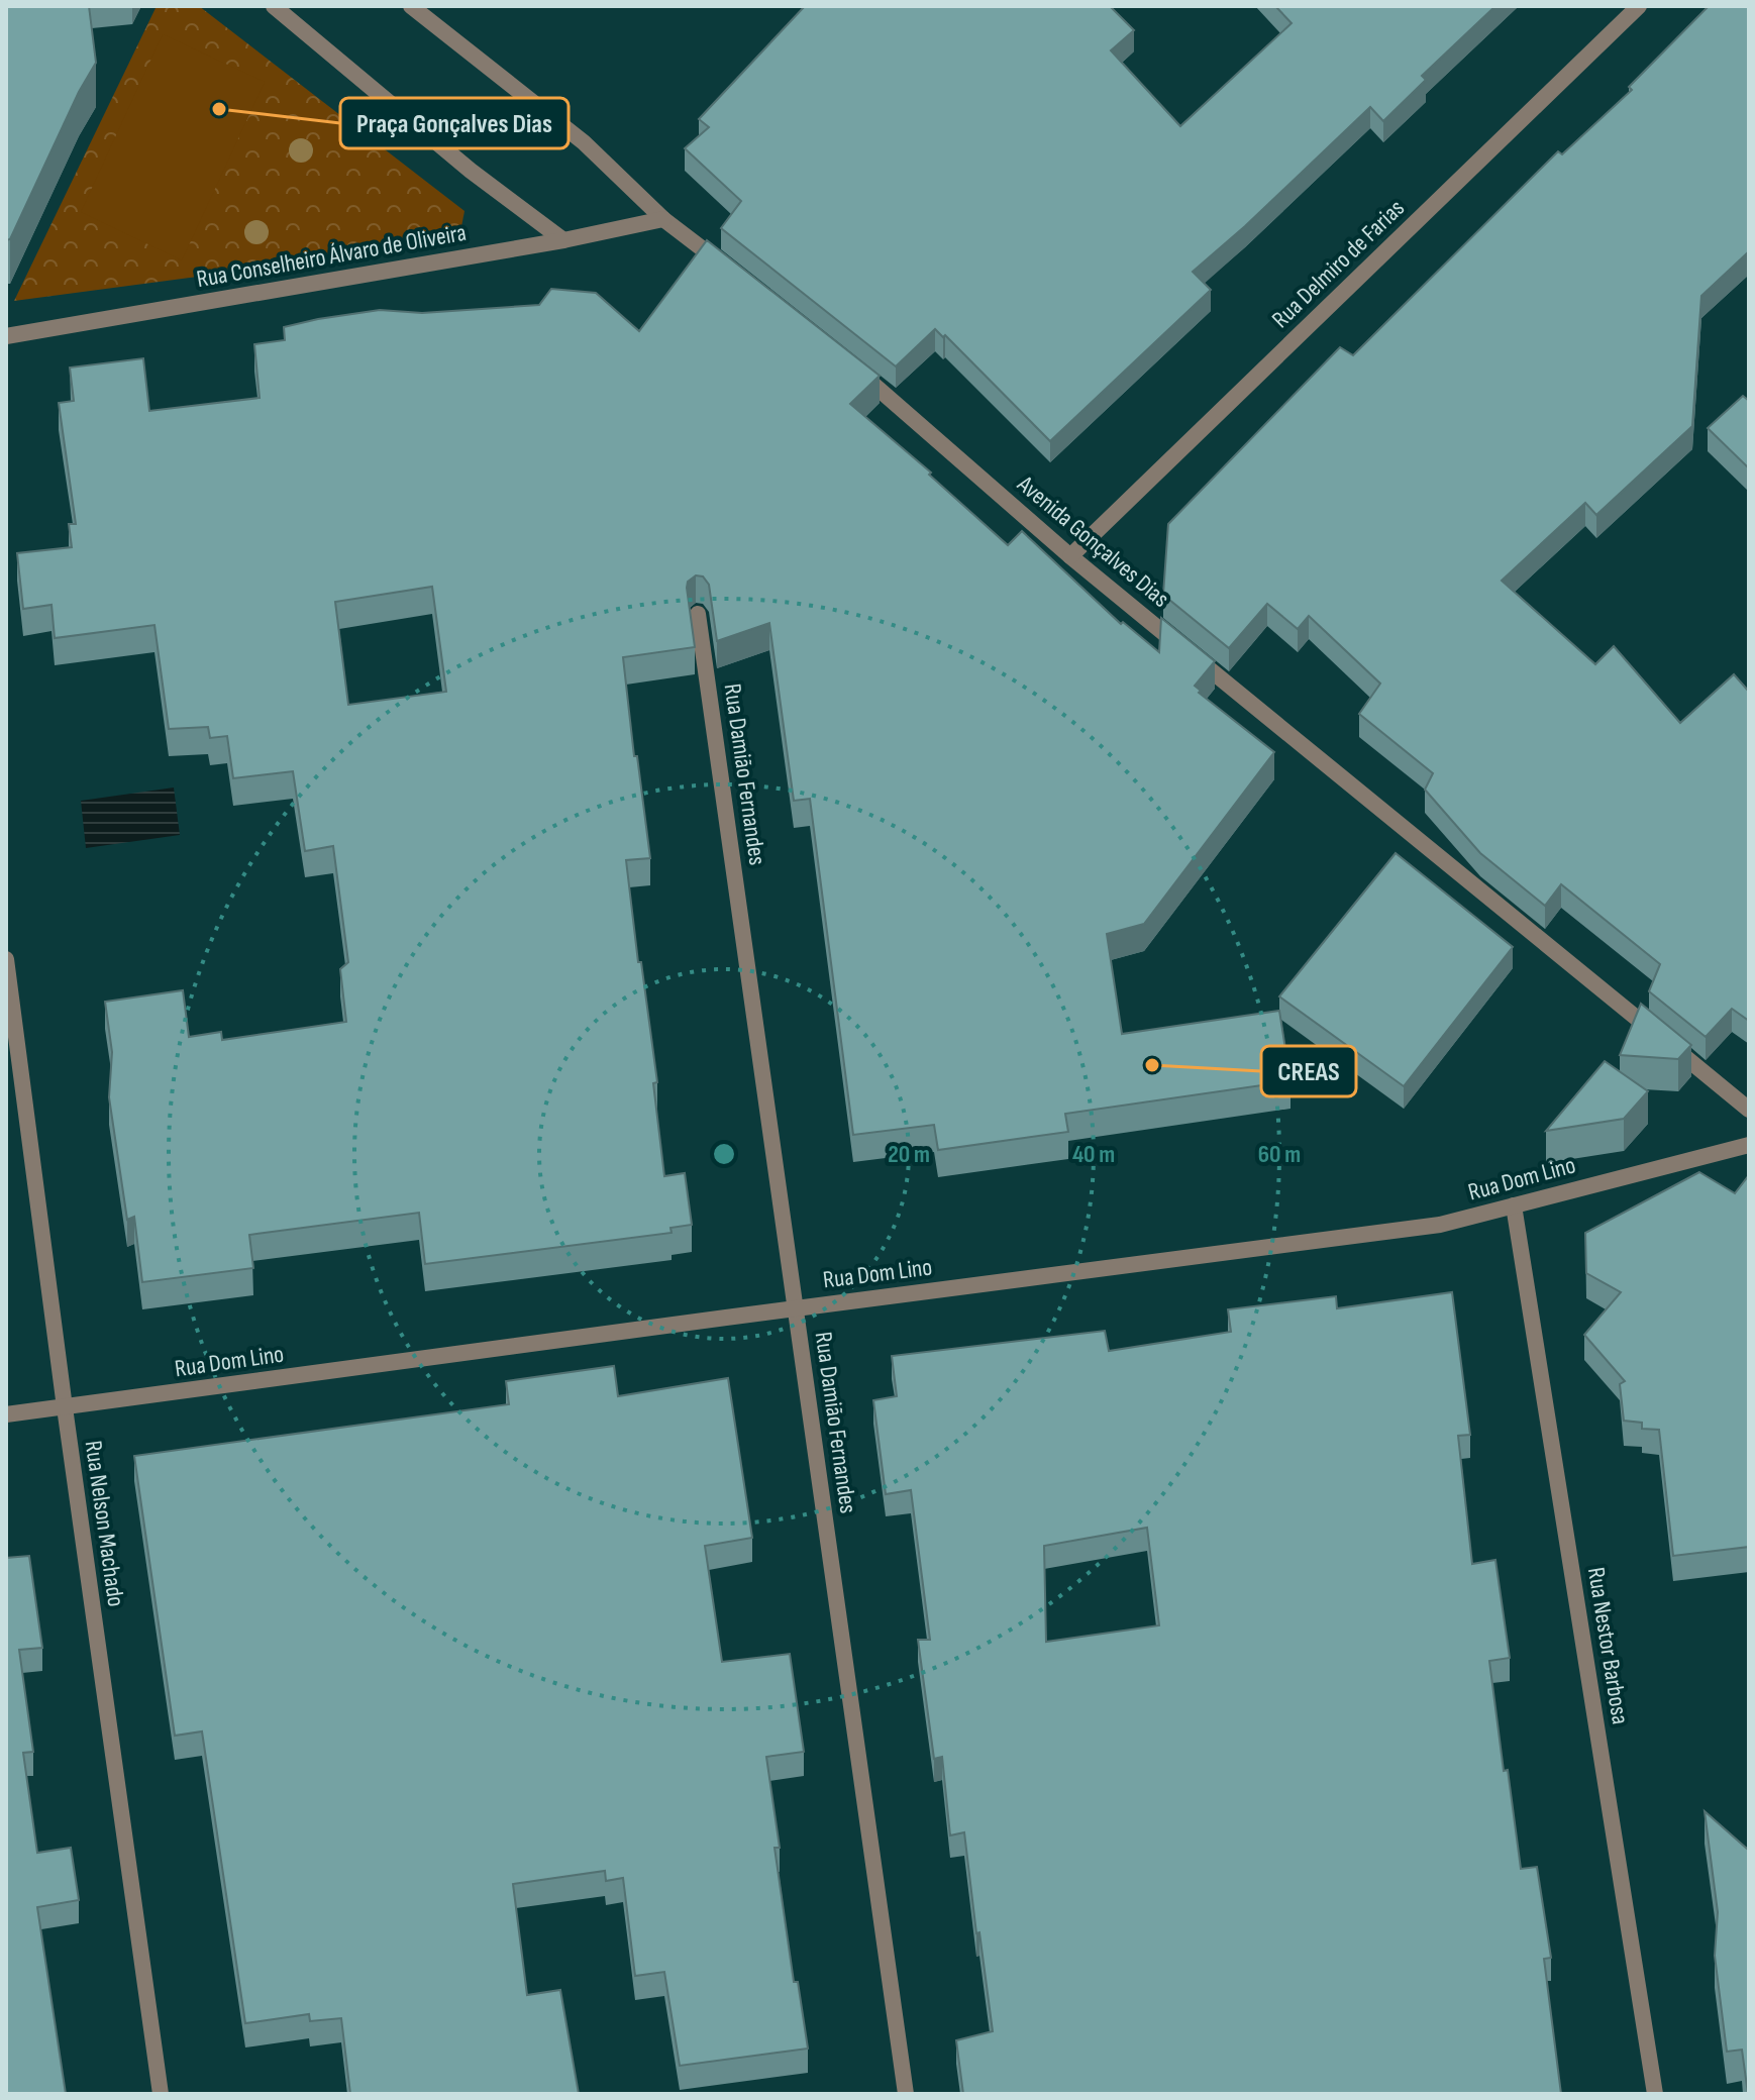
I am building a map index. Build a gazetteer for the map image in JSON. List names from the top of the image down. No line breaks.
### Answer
{"streets":{"street":["Rua Conselheiro Álvaro de Oliveira","Rua Delmiro de Farias","Avenida Gonçalves Dias","Rua Damião Fernandes","Rua Dom Lino","Rua Nelson Machado","Rua Nestor Barbosa"]},"crossings":[["Rua Delmiro de Farias","Avenida Gonçalves Dias"],["Rua Damião Fernandes","Rua Dom Lino"],["Rua Dom Lino","Rua Nelson Machado"],["Rua Dom Lino","Rua Nestor Barbosa"]],"places":["Praça Gonçalves Dias","CREAS"],"rings":["20 m","40 m","60 m"]}
